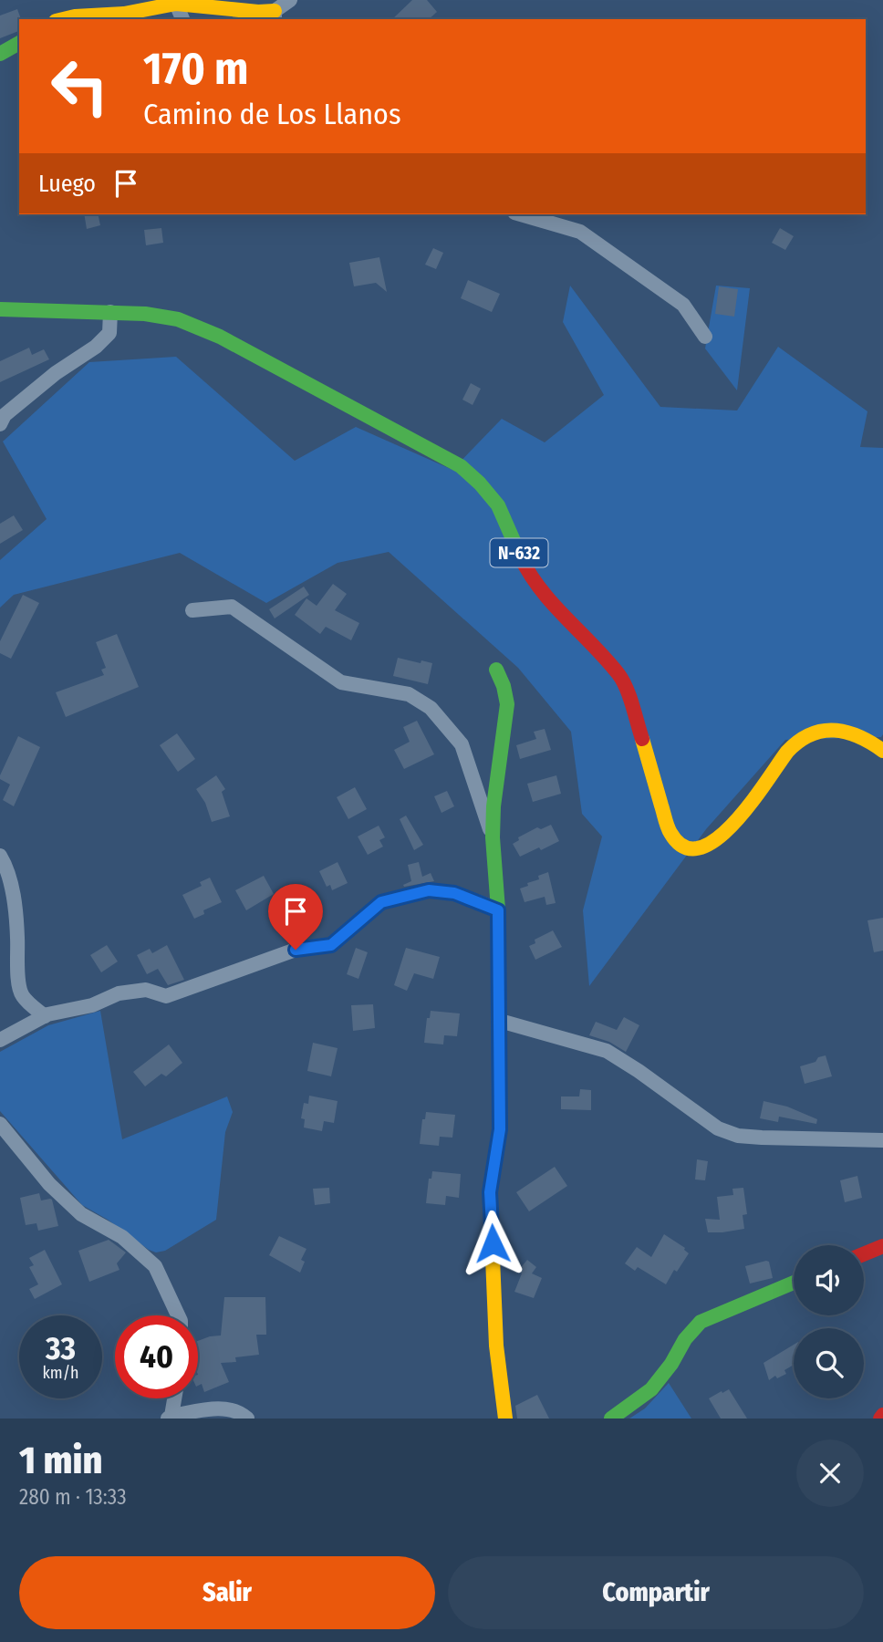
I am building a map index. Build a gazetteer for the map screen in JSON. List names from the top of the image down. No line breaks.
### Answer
{"streets":{"main road":["N-632"]},"page":{"turn":["170 m","Camino de Los Llanos"],"then":"Luego","speed":"33 km/h","limit":"40","heading":["1 min","280 m · 13:33"],"buttons":["Salir","Compartir"]}}
